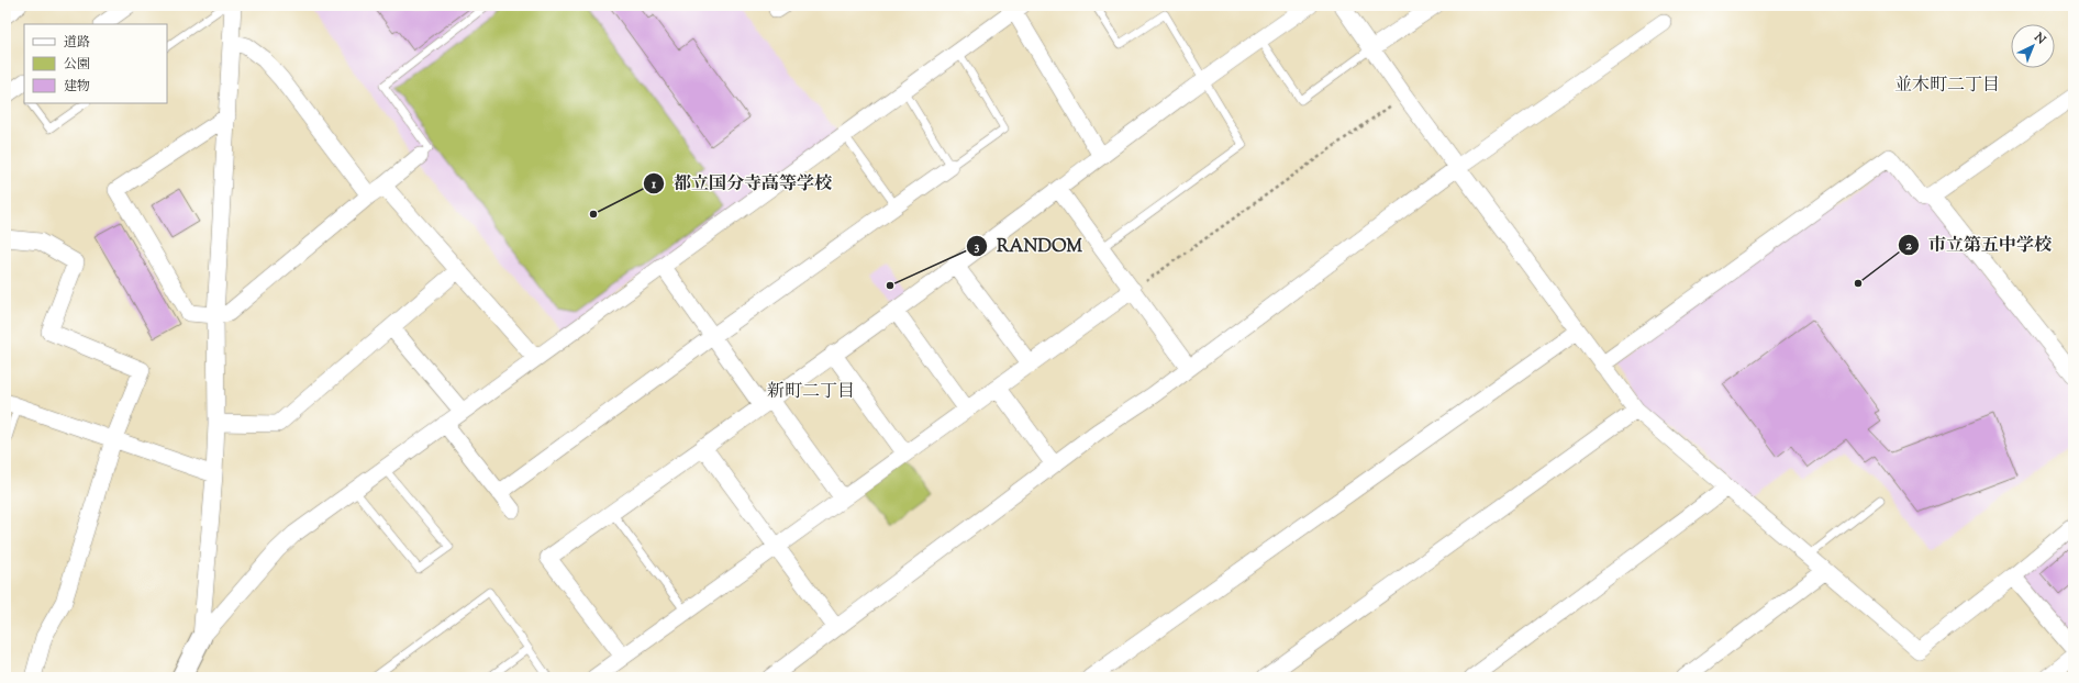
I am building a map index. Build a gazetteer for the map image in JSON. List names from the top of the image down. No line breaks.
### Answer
{"districts":["並木町二丁目","新町二丁目"],"places":["都立国分寺高等学校","市立第五中学校","RANDOM"],"legend":["道路","公園","建物"],"north":"top right"}
